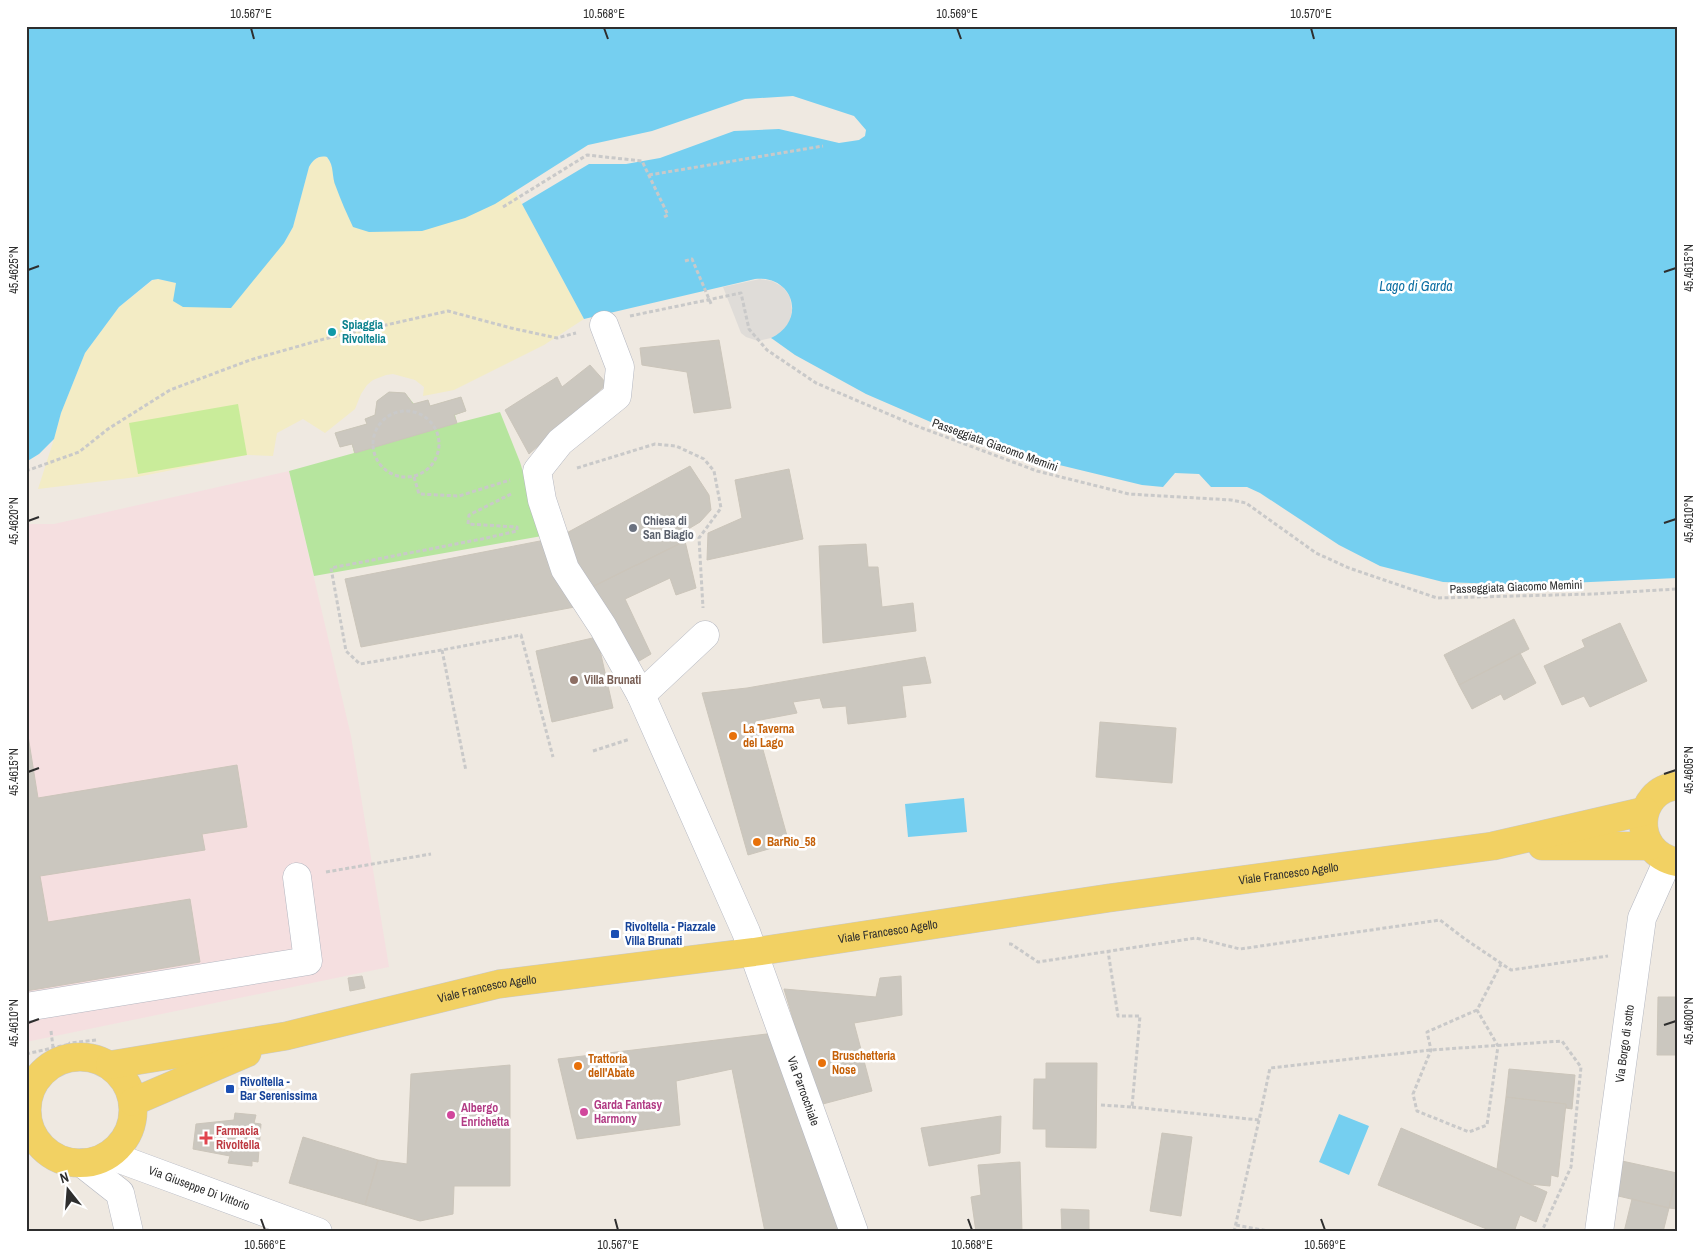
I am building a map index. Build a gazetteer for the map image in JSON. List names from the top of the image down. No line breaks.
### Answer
{"streets":{"main road":["Viale Francesco Agello"],"street":["Via Borgo di sotto","Via Parrocchiale","Via Giuseppe Di Vittorio"],"path":["Passeggiata Giacomo Memini"]},"crossings":[["Viale Francesco Agello","Via Borgo di sotto"],["Viale Francesco Agello","Via Parrocchiale"],["Viale Francesco Agello","Via Giuseppe Di Vittorio"]],"water":["Lago di Garda"],"places":{"other":["Spiaggia Rivoltelia","Chiesa di San Biagio","Villa Brunati","La Taverna del Lago","BarRio_58","Bruschetteria Nose","Trattoria dell'Abate","Garda Fantasy Harmony","Albergo Enrichetta"],"transit":["Rivoltella - Piazzale Villa Brunati","Rivoltella - Bar Serenissima"],"health":["Farmacia Rivoltella"]},"north":"top","coordinates":["10.567°E","10.568°E","10.569°E","10.570°E","45.4615°N","45.4625°N","45.4610°N","45.4620°N","45.4605°N","45.4600°N","10.566°E"]}
